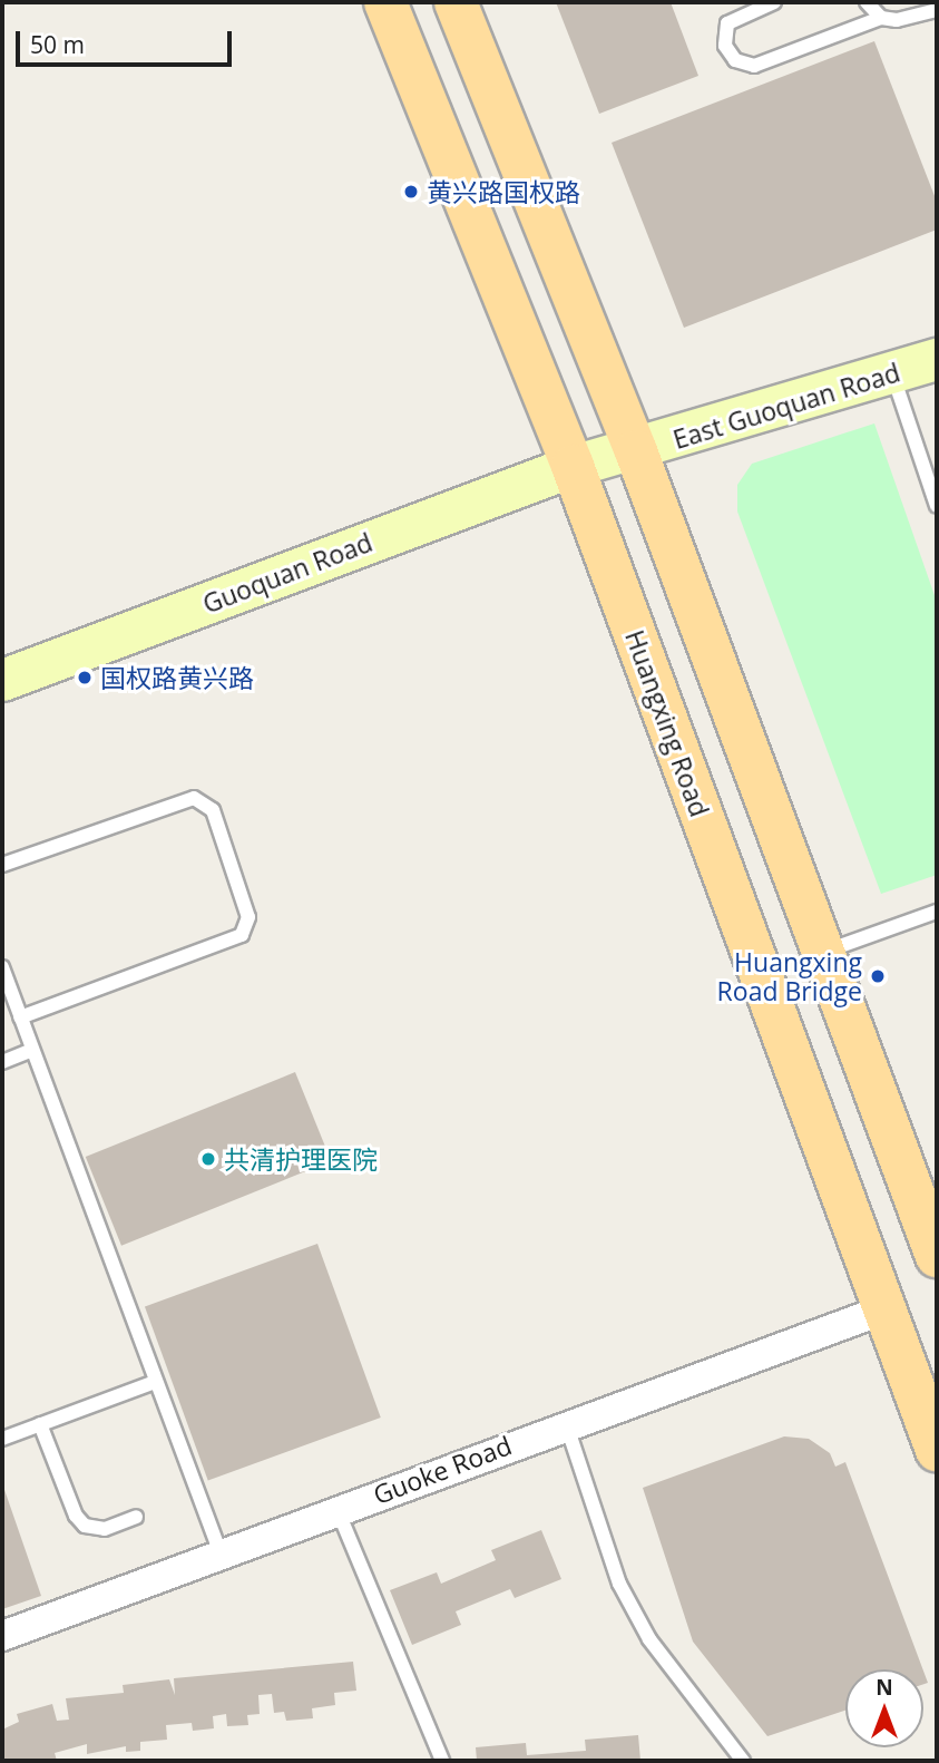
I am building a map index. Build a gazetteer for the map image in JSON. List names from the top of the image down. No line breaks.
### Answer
{"streets":{"main road":["Huangxing Road"],"street":["East Guoquan Road","Guoquan Road","Guoke Road"]},"crossings":[["East Guoquan Road","Guoquan Road"],["East Guoquan Road","Huangxing Road"],["Guoquan Road","Huangxing Road"],["Huangxing Road","Guoke Road"]],"places":["黄兴路国权路","国权路黄兴路","Huangxing Road Bridge","共清护理医院"],"scale_bar":"50 m","north":"top"}
